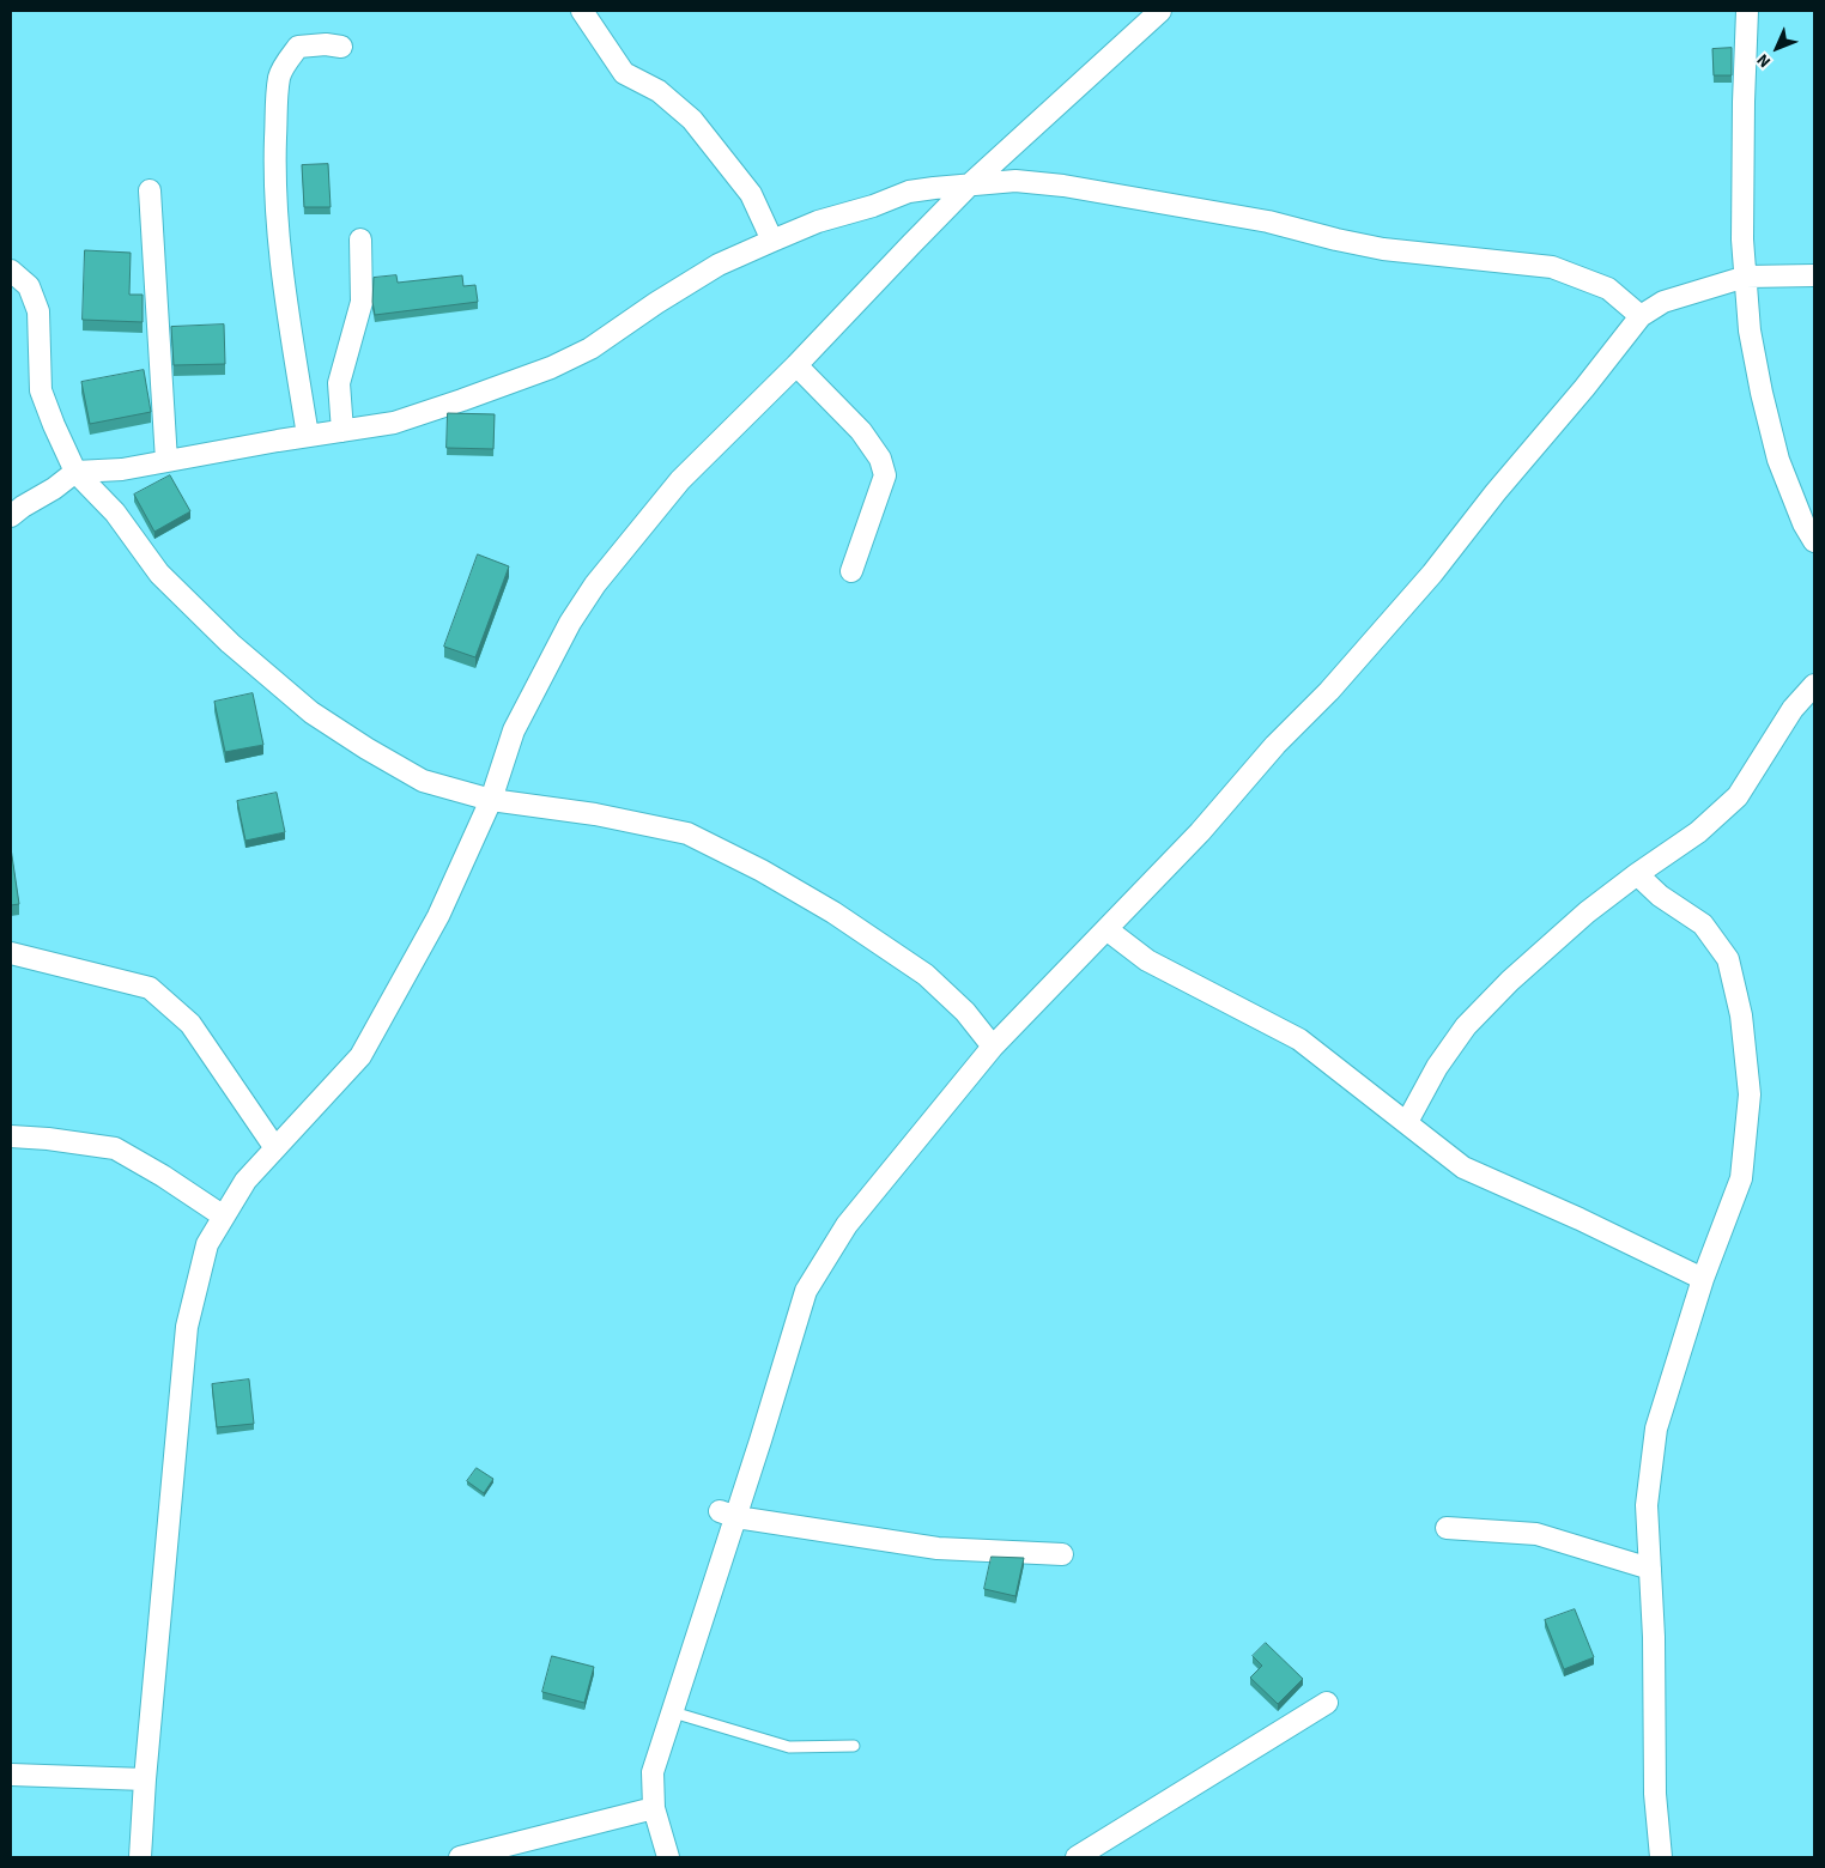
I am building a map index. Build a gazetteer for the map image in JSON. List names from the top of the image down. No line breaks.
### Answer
{"north":"bottom left"}
